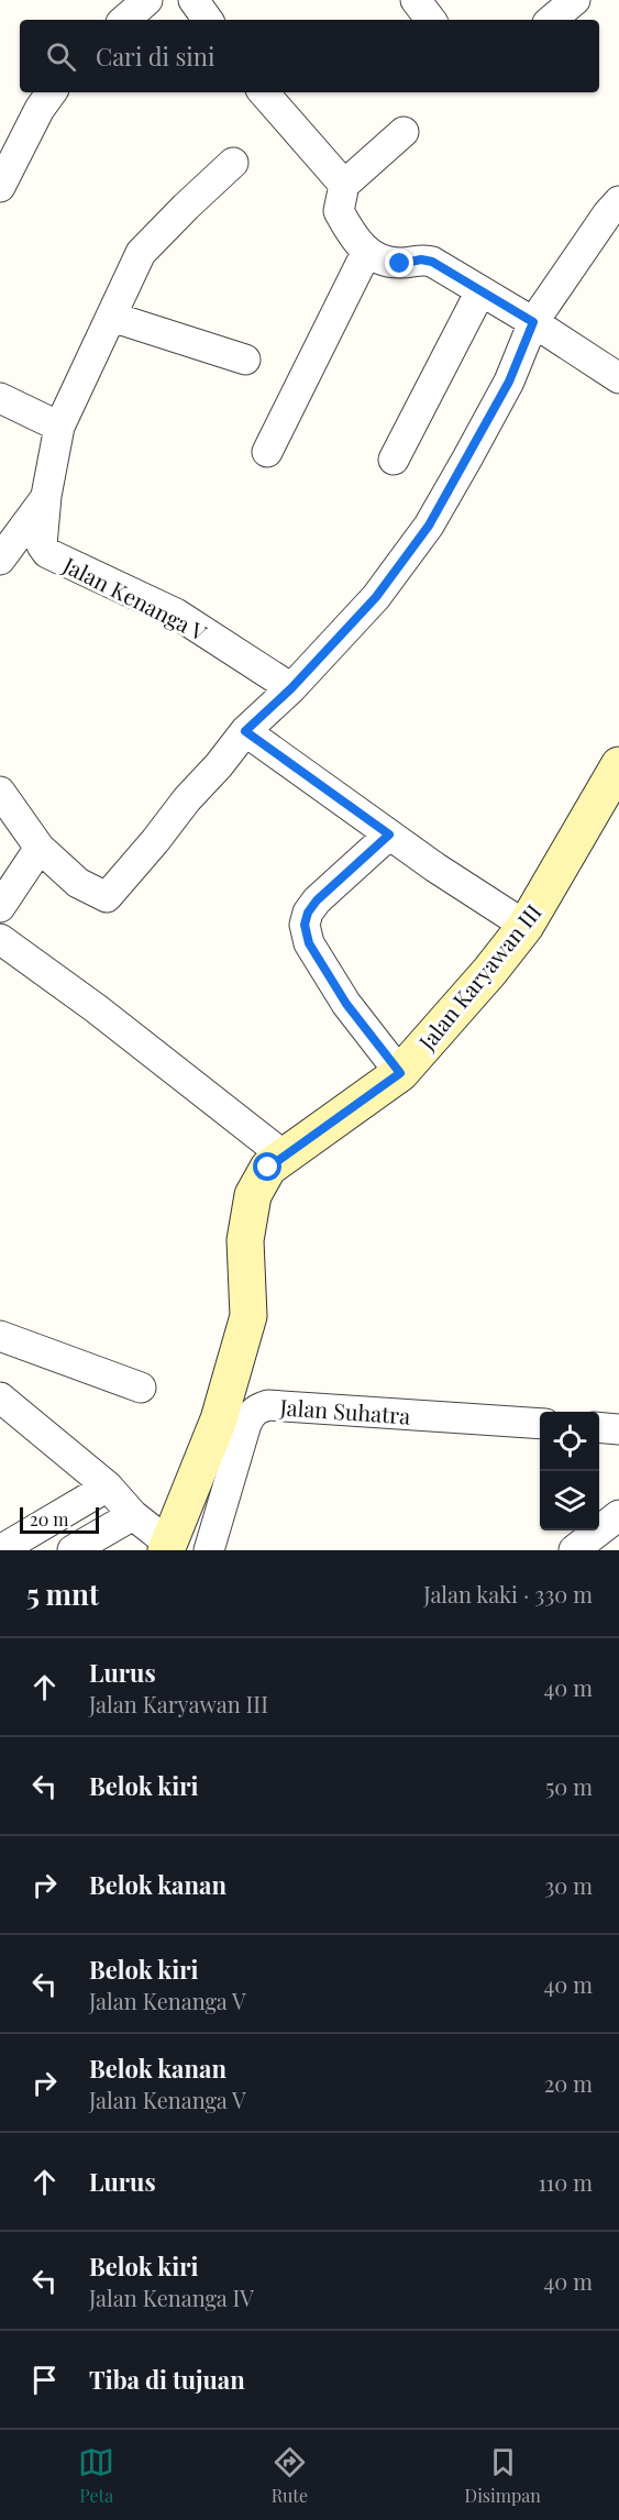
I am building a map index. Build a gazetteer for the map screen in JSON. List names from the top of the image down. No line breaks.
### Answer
{"streets":{"street":["Jalan Kenanga V","Jalan Karyawan III","Jalan Suhatra"]},"scale_bar":"20 m","page":{"search":"Cari di sini","scale":"20 m","heading":["5 mnt","Jalan kaki · 330 m"],"list":[["Lurus","Jalan Karyawan III","40 m"],["Belok kiri","50 m"],["Belok kanan","30 m"],["Belok kiri","Jalan Kenanga V","40 m"],["Belok kanan","Jalan Kenanga V","20 m"],["Lurus","110 m"],["Belok kiri","Jalan Kenanga IV","40 m"],"Tiba di tujuan"],"nav":["Peta","Rute","Disimpan"]}}
